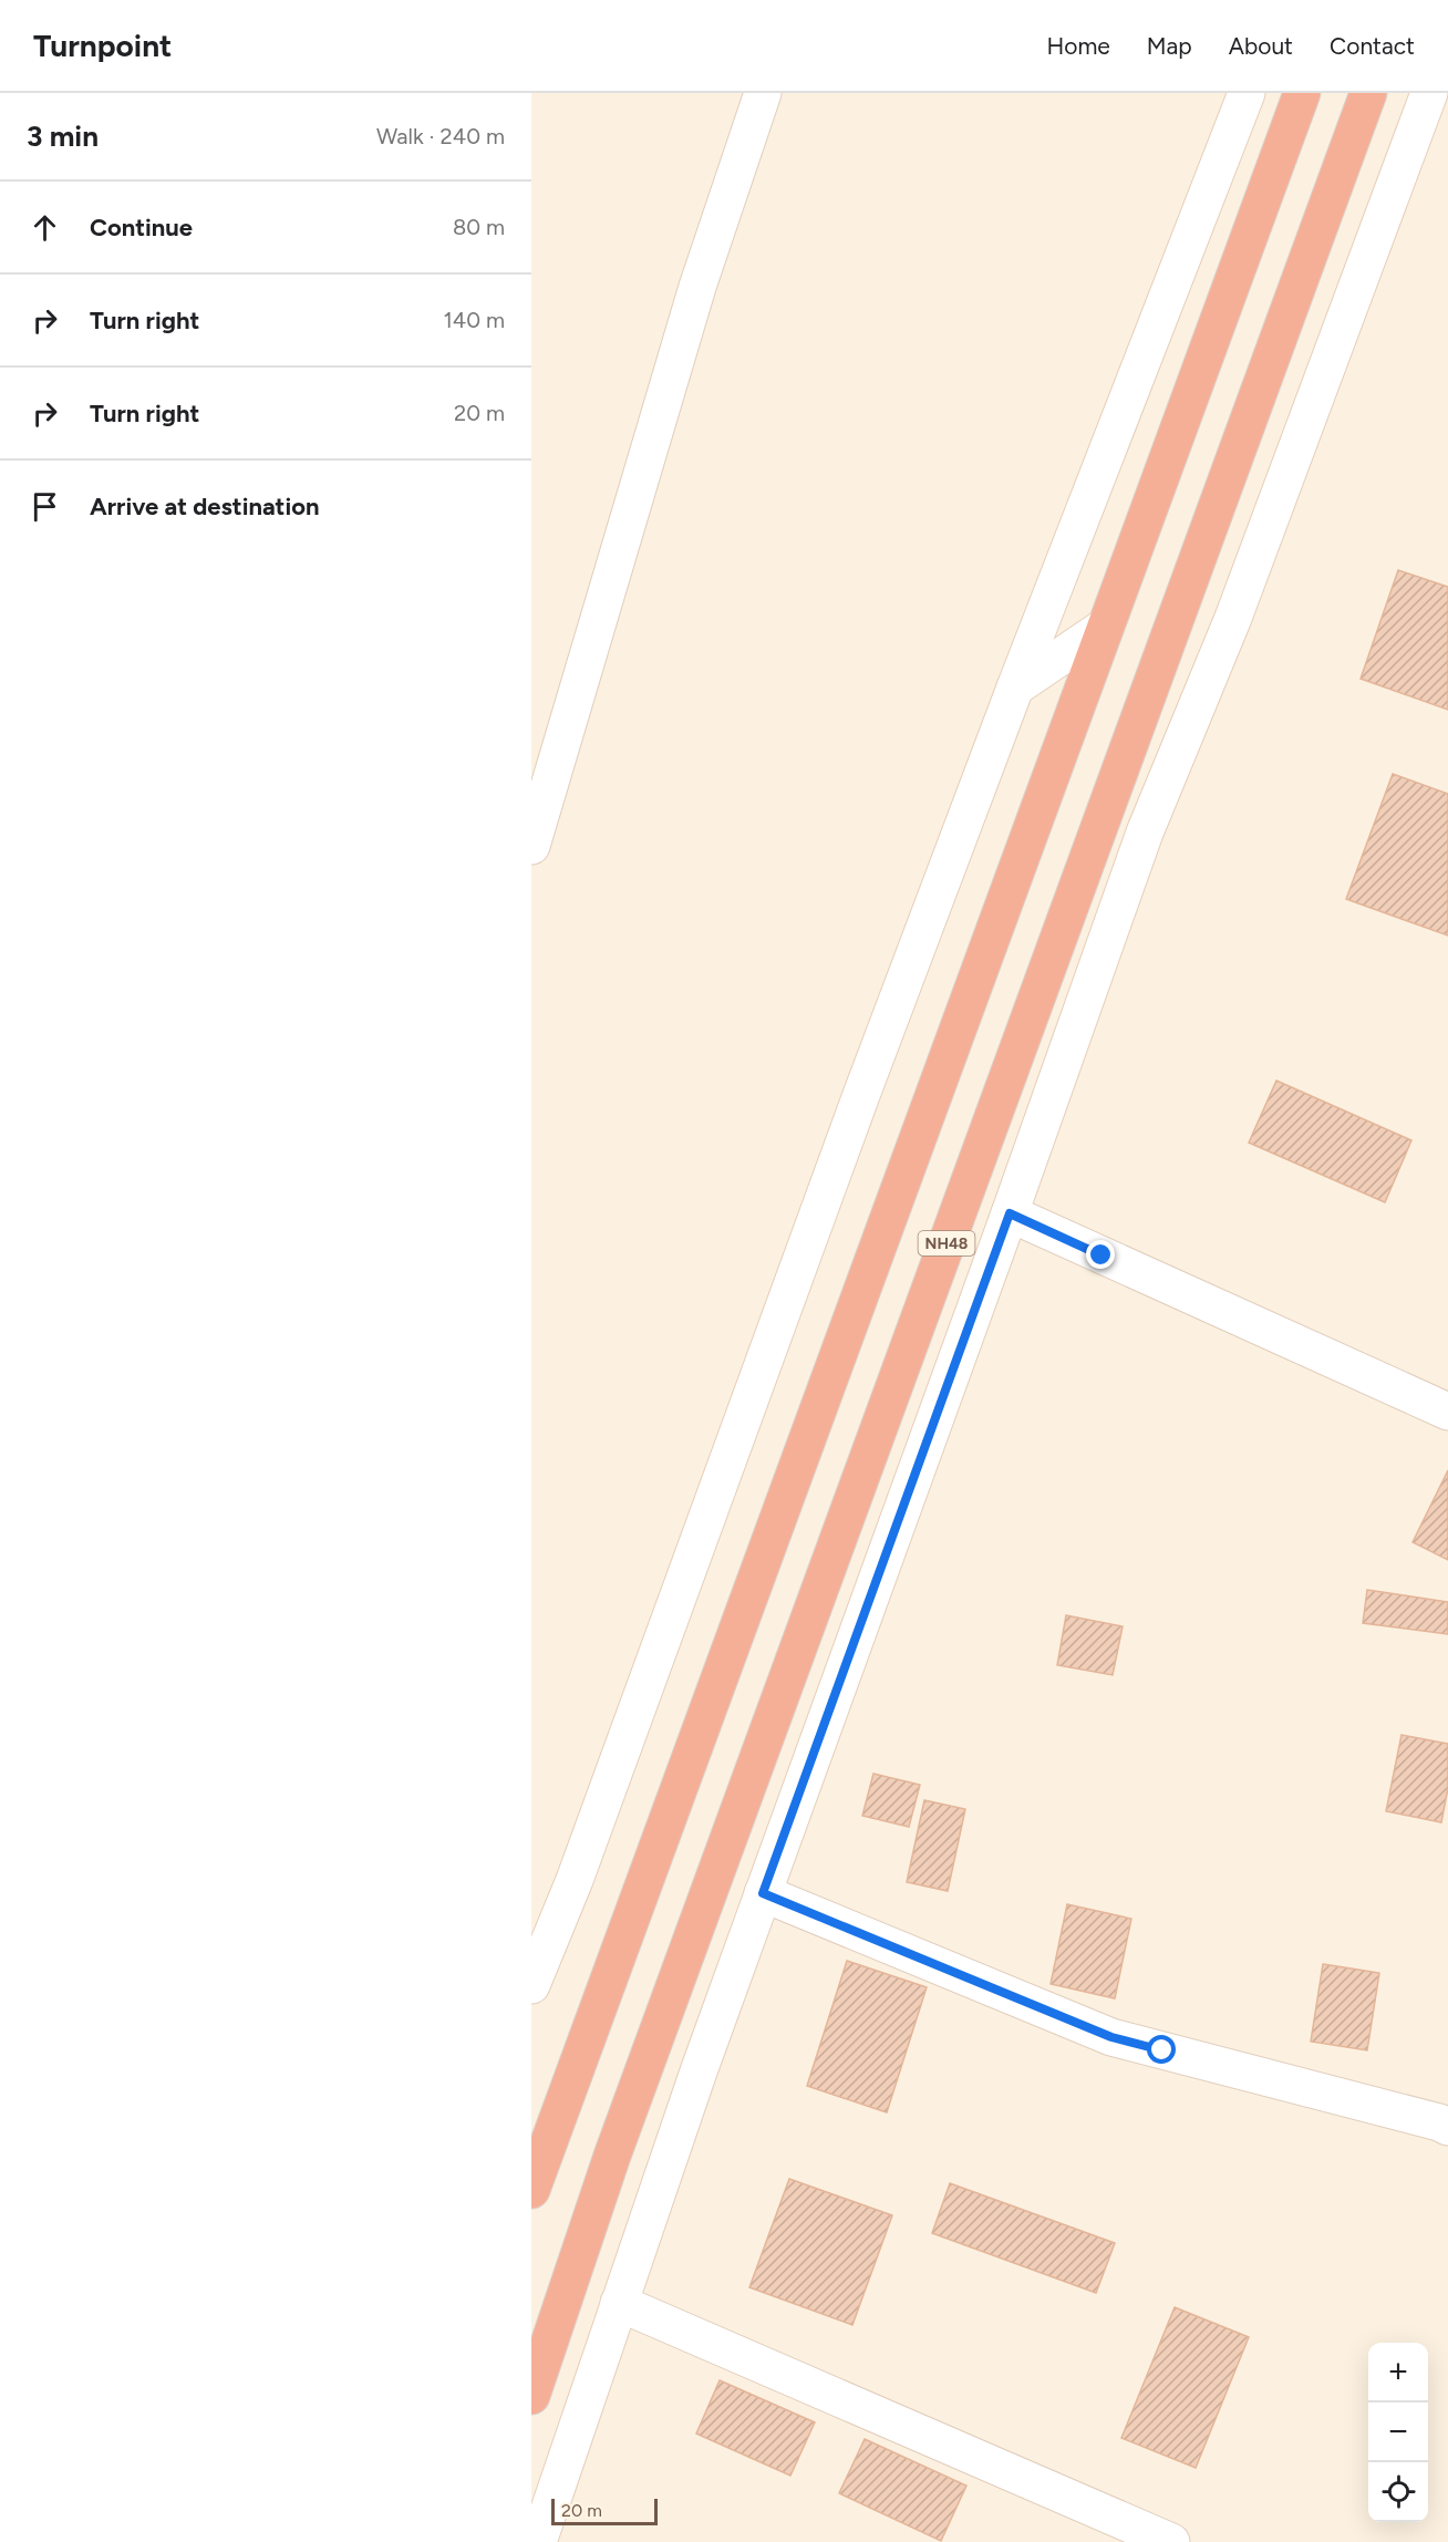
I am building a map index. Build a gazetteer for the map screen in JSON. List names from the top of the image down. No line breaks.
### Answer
{"streets":{"highway":["NH48"]},"scale_bar":"20 m","page":{"header":"Turnpoint","nav":["Home","Map","About","Contact"],"heading":["3 min","Walk · 240 m"],"list":[["Continue","80 m"],["Turn right","140 m"],["Turn right","20 m"],"Arrive at destination"],"map_buttons":["+","−"],"scale":"20 m"}}
